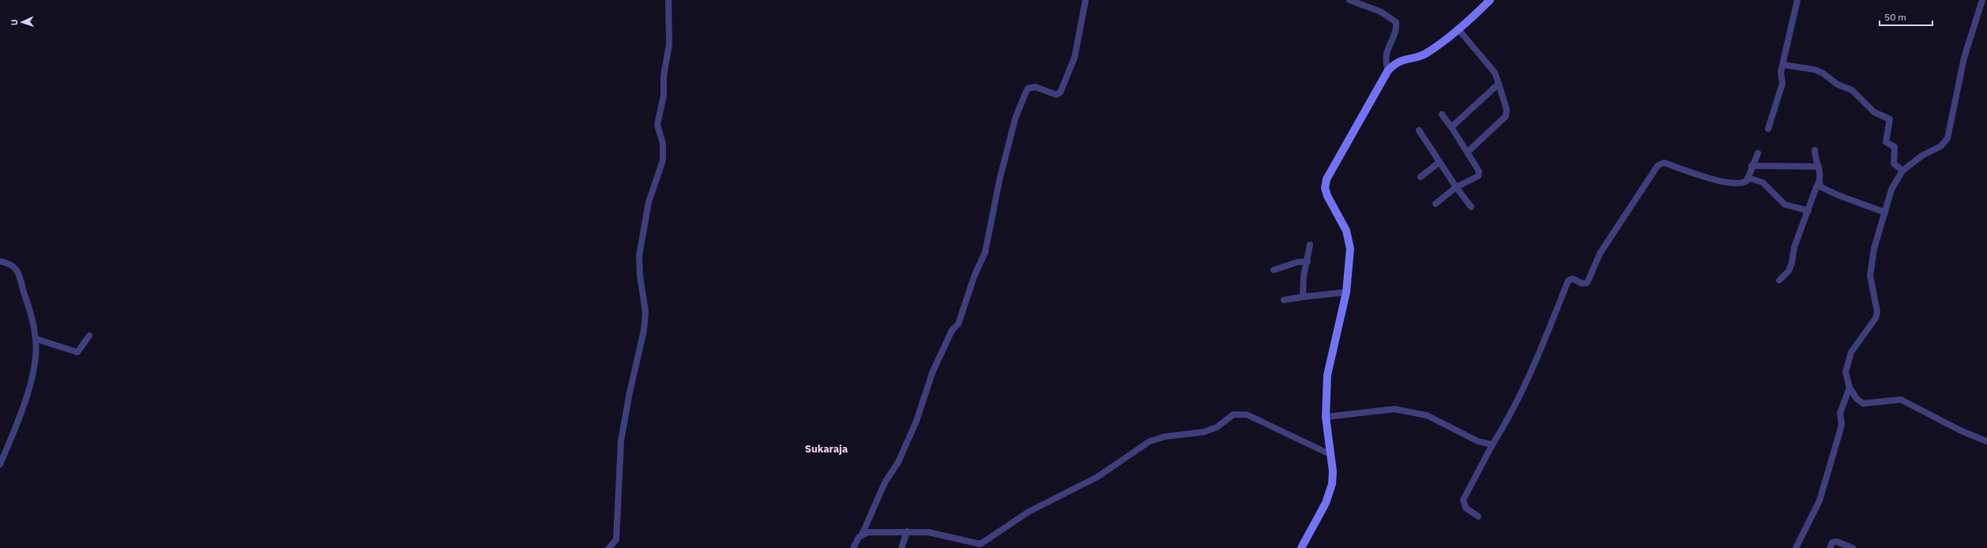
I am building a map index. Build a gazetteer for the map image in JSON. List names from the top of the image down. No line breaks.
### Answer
{"districts":["Sukaraja"],"scale_bar":"50 m","north":"left"}
